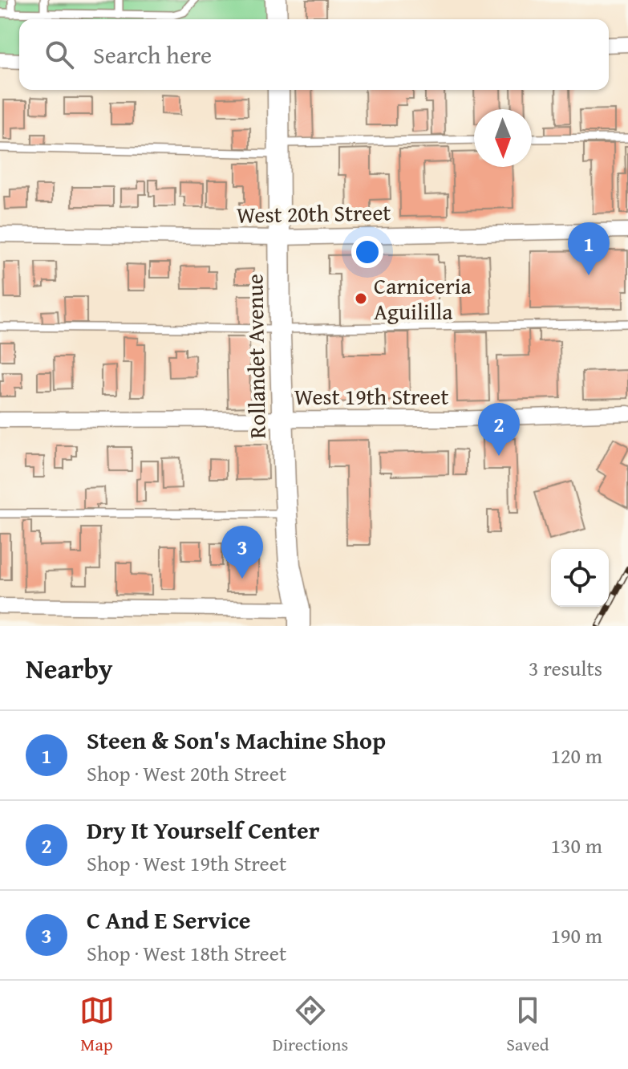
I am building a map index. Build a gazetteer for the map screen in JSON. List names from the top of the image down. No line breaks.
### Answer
{"streets":{"street":["West 20th Street","Rollandet Avenue","West 19th Street"]},"crossings":[["West 20th Street","Rollandet Avenue"],["Rollandet Avenue","West 19th Street"]],"places":["Carniceria Aguililla"],"north":"bottom","page":{"search":"Search here","pins":["1","2","3"],"heading":["Nearby","3 results"],"list":[{"mark":"1","name":"Steen & Son's Machine Shop","note":"Shop · West 20th Street","value":"120 m"},{"mark":"2","name":"Dry It Yourself Center","note":"Shop · West 19th Street","value":"130 m"},{"mark":"3","name":"C And E Service","note":"Shop · West 18th Street","value":"190 m"}],"nav":["Map","Directions","Saved"]}}
